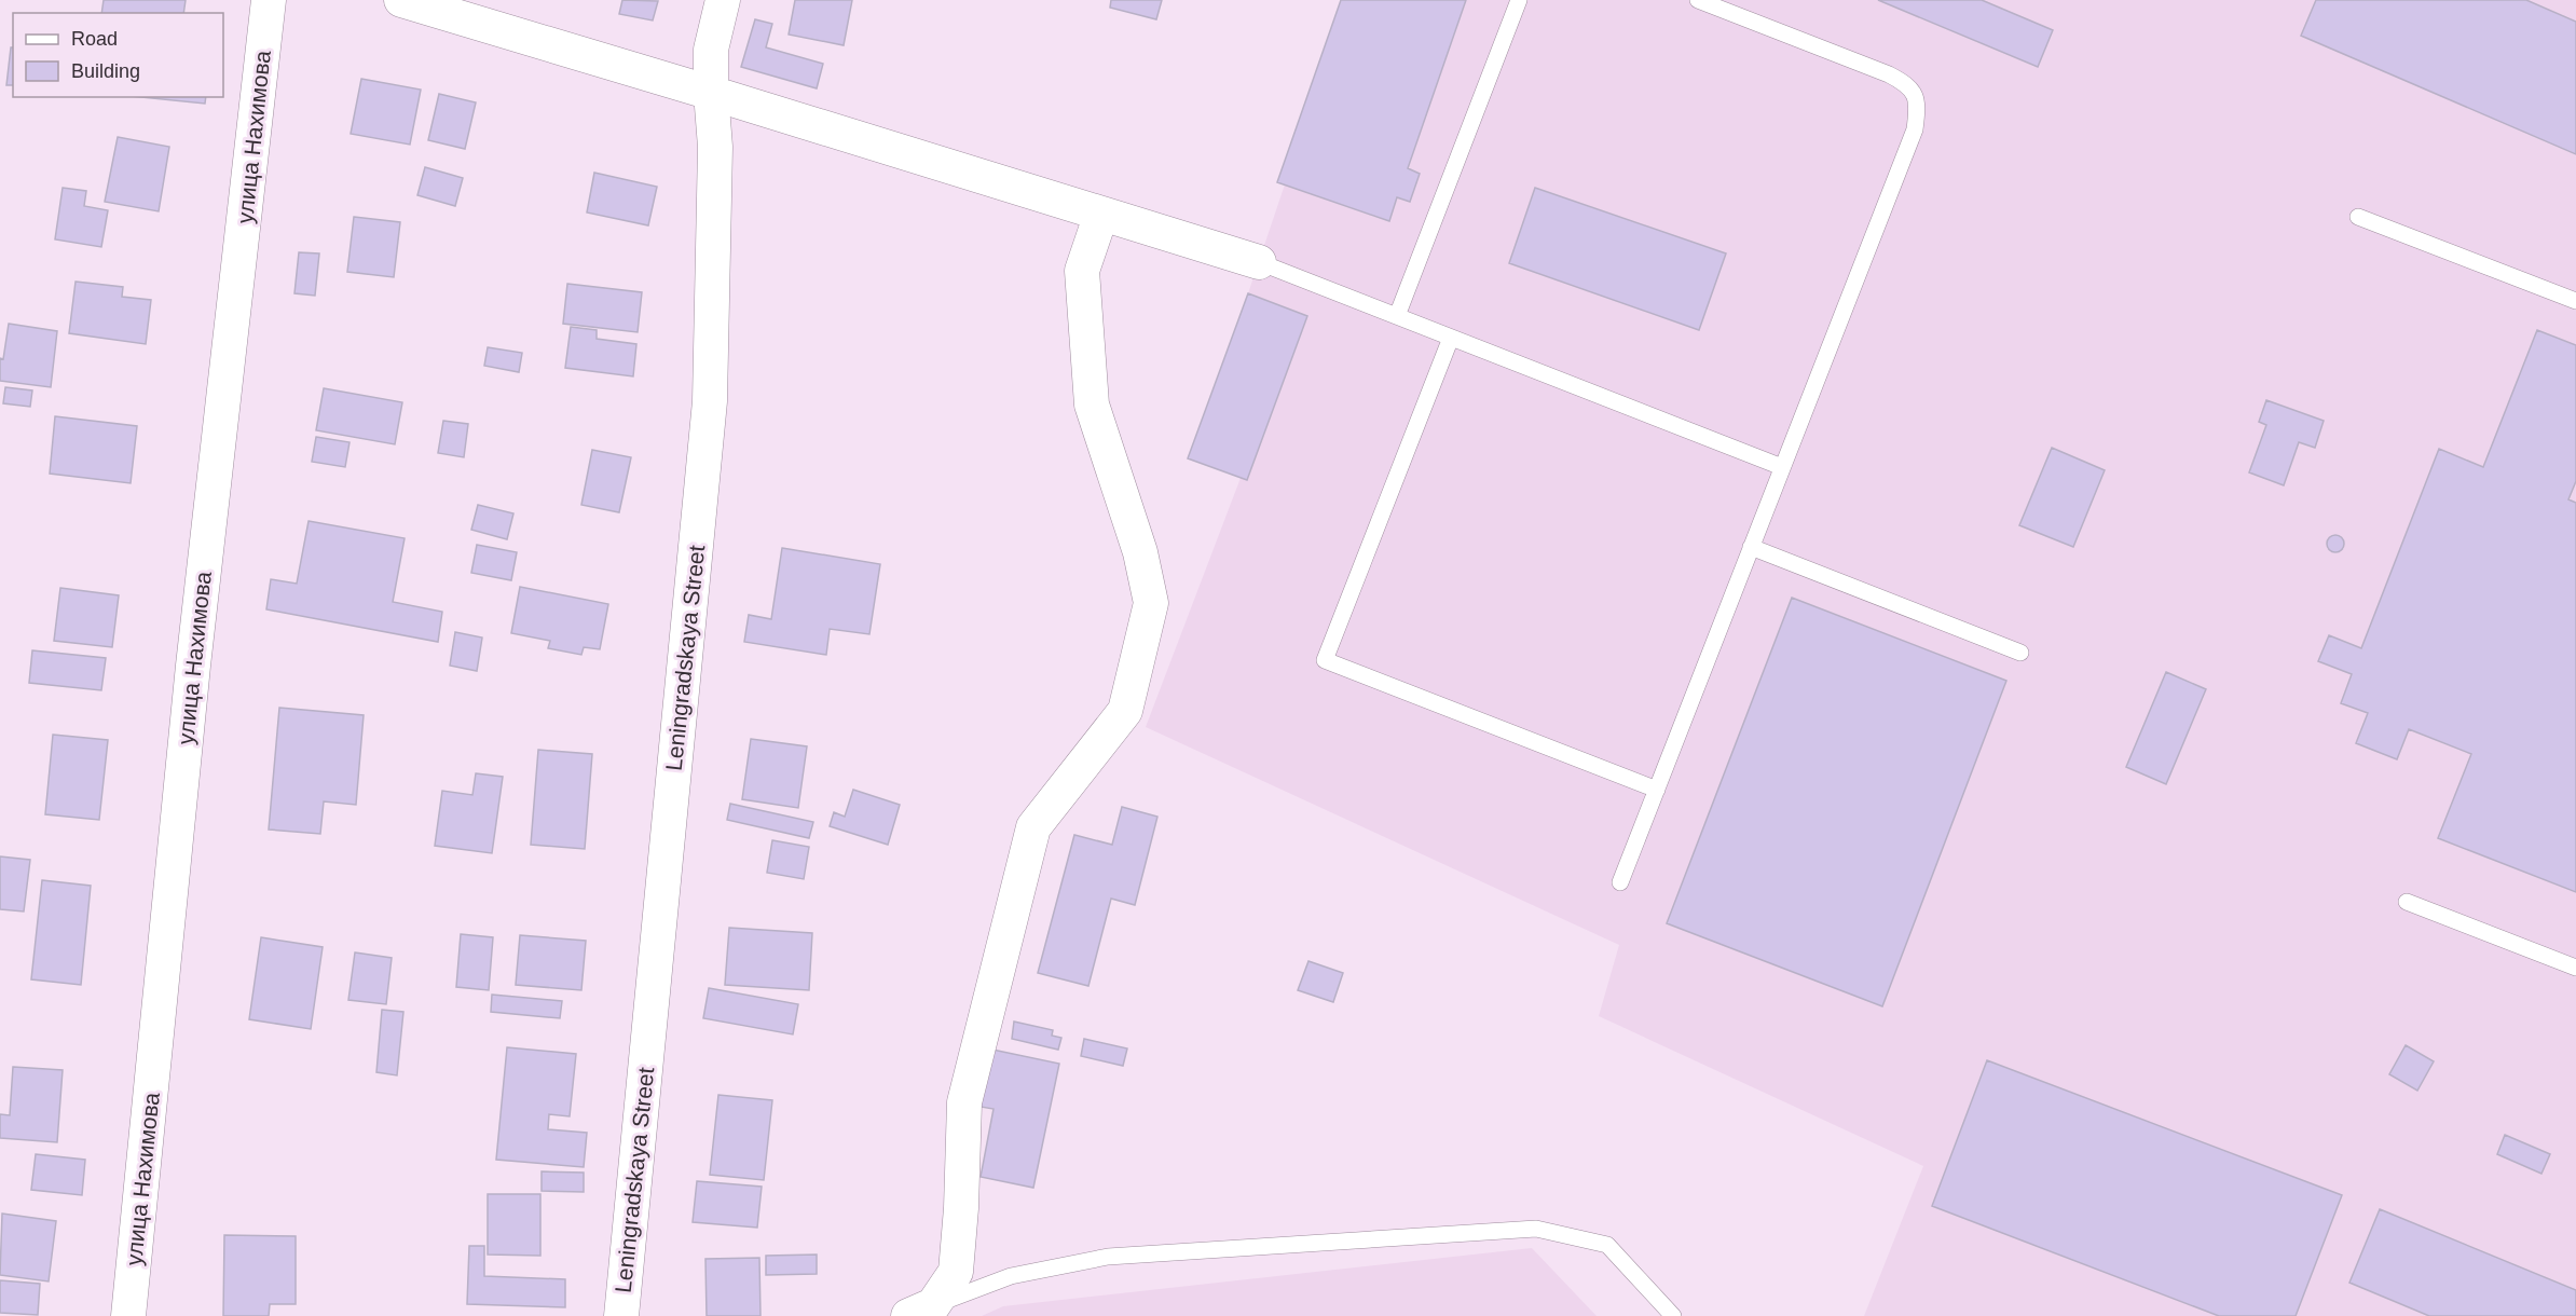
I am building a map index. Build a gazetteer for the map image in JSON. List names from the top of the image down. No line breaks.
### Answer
{"streets":{"street":["улица Нахимова","Leningradskaya Street"]},"legend":["Road","Building"]}
